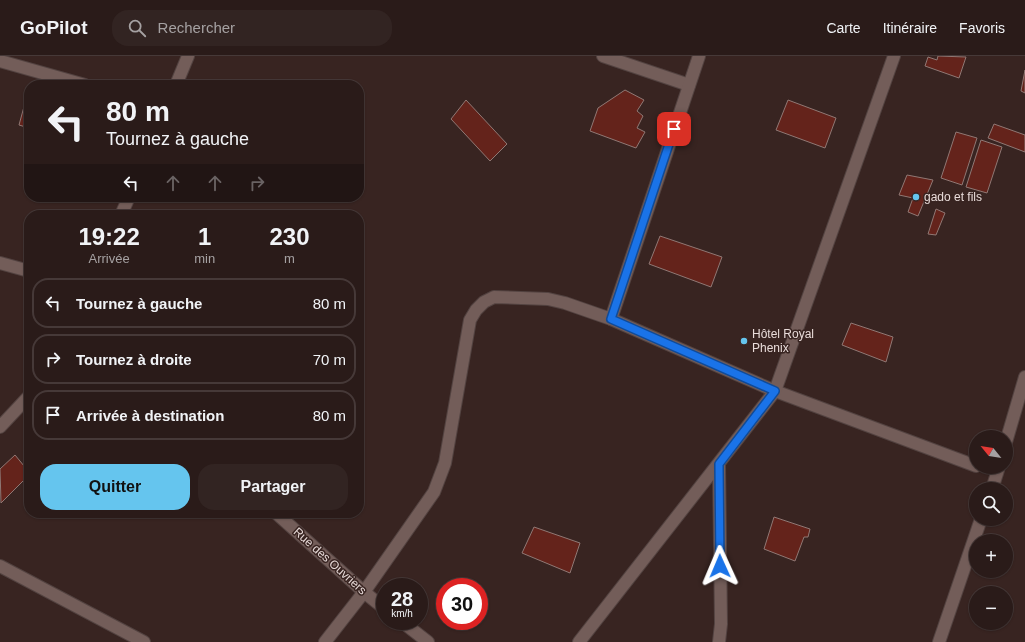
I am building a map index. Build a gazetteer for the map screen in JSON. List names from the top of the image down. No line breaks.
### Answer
{"streets":{"street":["Rue des Ouvriers"]},"places":["gado et fils","Hôtel Royal Phenix"],"north":"top left","page":{"header":"GoPilot","search":"Rechercher","nav":["Carte","Itinéraire","Favoris"],"turn":["80 m","Tournez à gauche"],"eta":["19:22","Arrivée","1","min","230","m"],"list":[{"name":"Tournez à gauche","value":"80 m"},{"name":"Tournez à droite","value":"70 m"},{"name":"Arrivée à destination","value":"80 m"}],"map_buttons":["+","−"],"buttons":["Quitter","Partager"],"speed":"28 km/h","limit":"30"}}
